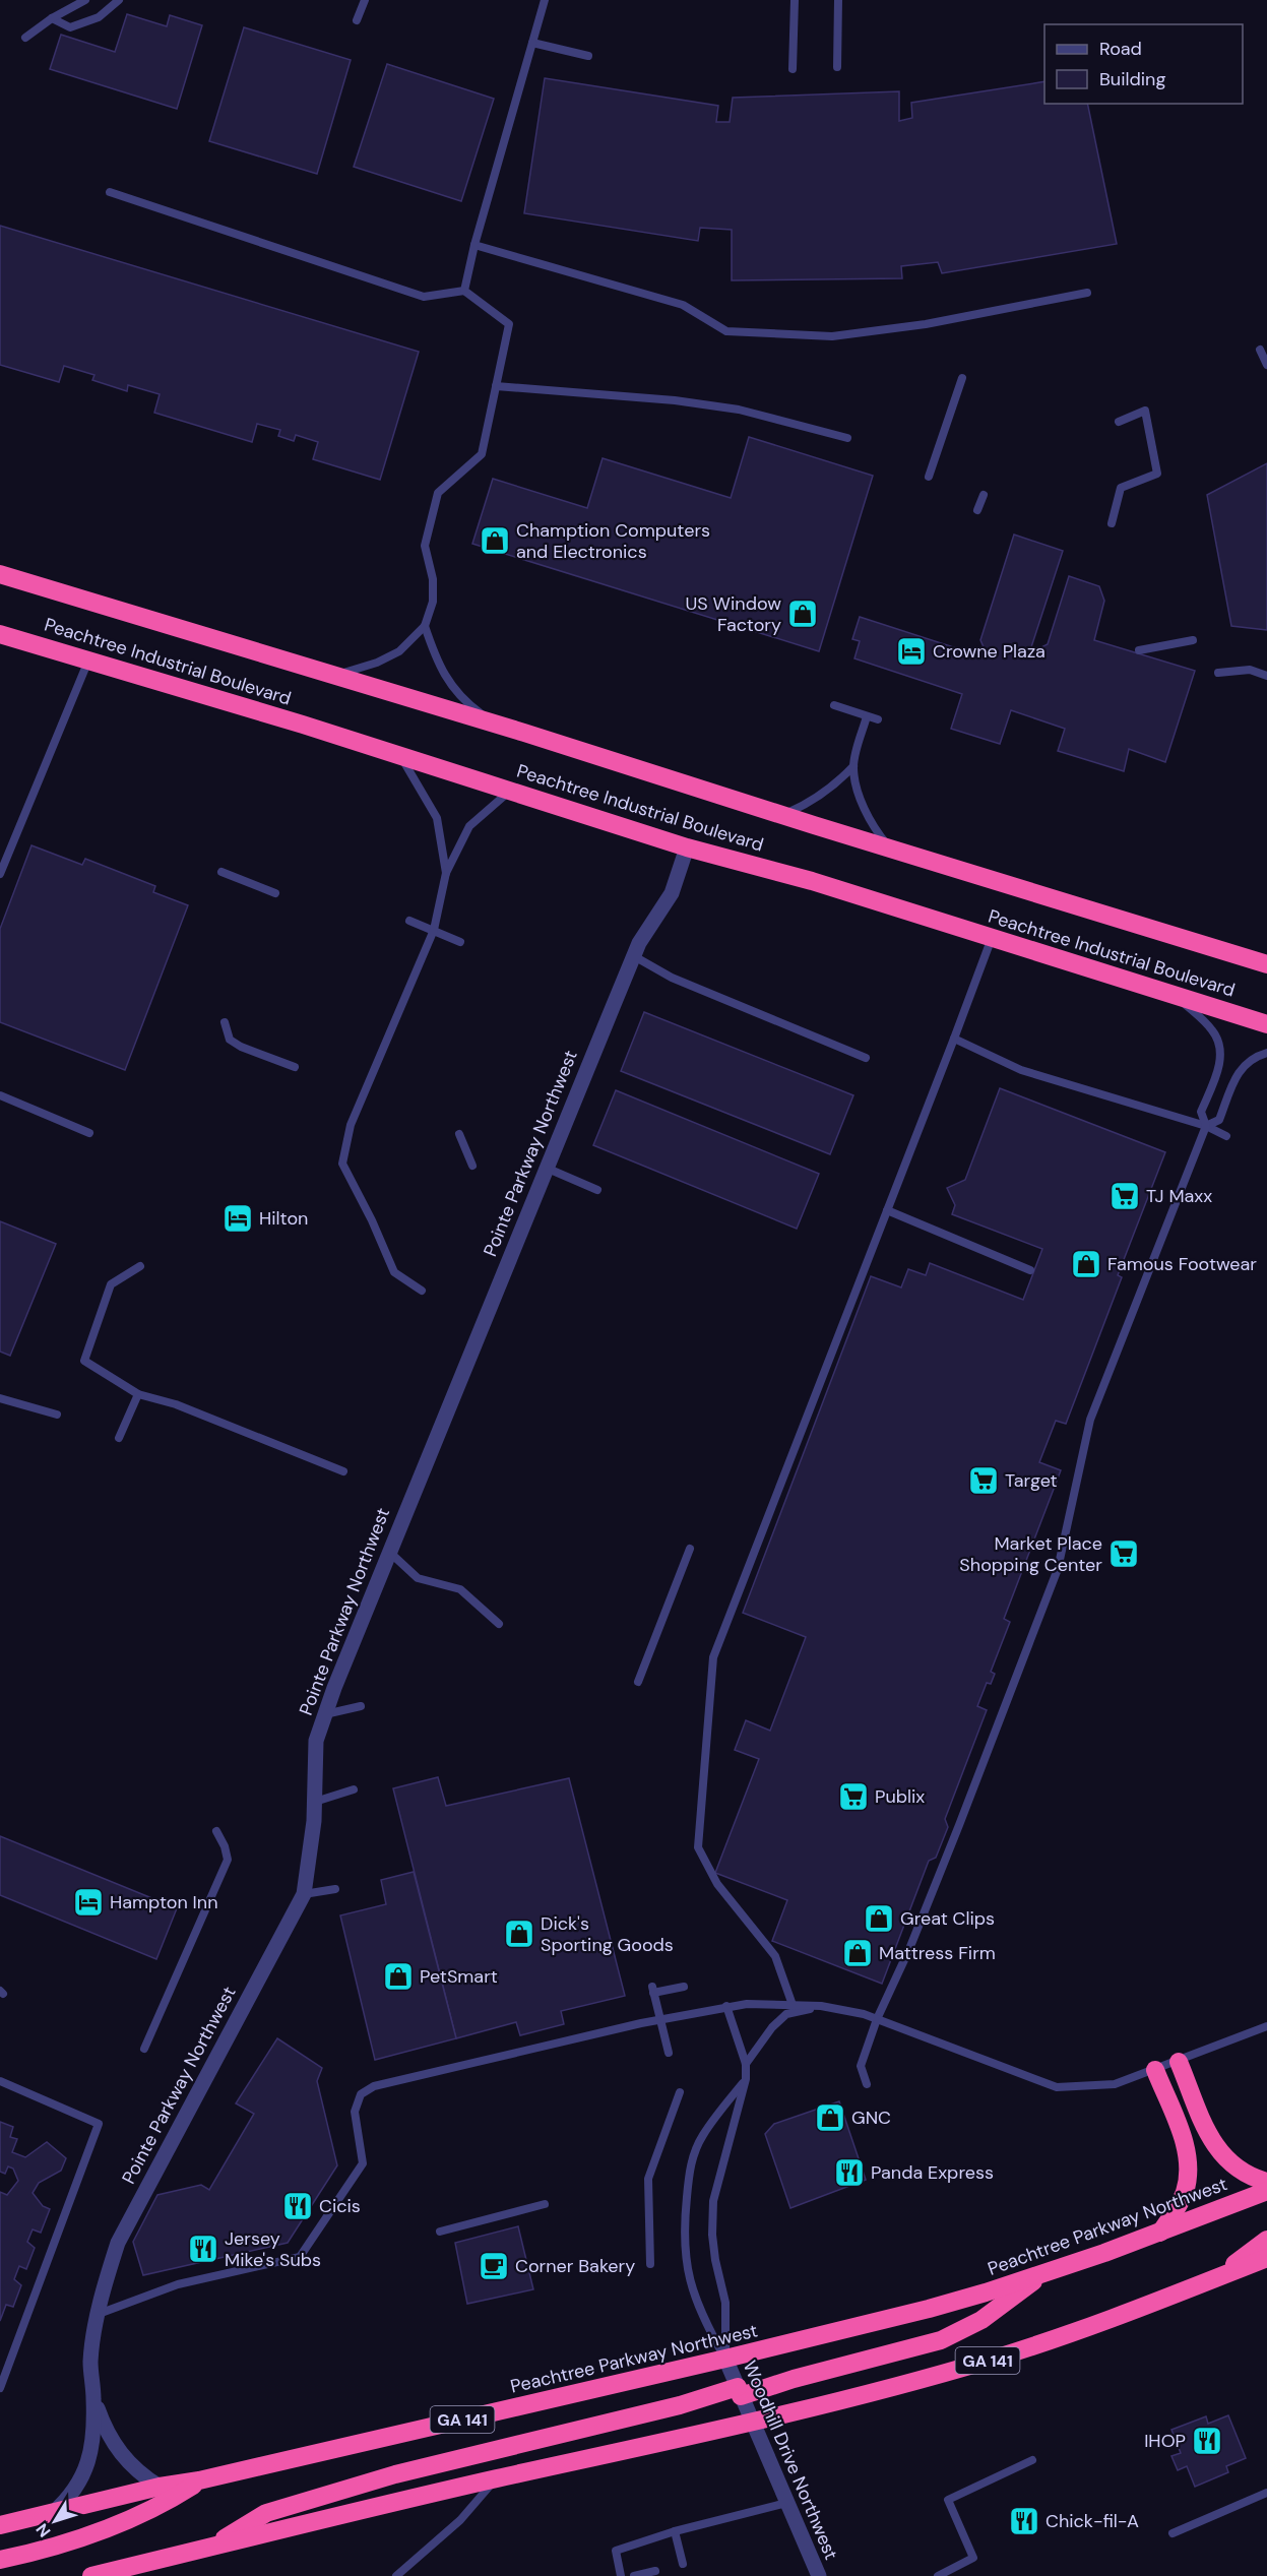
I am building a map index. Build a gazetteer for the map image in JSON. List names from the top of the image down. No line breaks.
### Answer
{"streets":{"highway":["Peachtree Industrial Boulevard","Peachtree Parkway Northwest","GA 141"],"street":["Pointe Parkway Northwest","Woodhill Drive Northwest"]},"crossings":[["Peachtree Industrial Boulevard","Pointe Parkway Northwest"],["Pointe Parkway Northwest","Peachtree Parkway Northwest"],["Peachtree Parkway Northwest","Woodhill Drive Northwest"],["GA 141","Woodhill Drive Northwest"]],"places":{"shop":["Chamption Computers and Electronics","US Window Factory","Famous Footwear","Great Clips","Dick's Sporting Goods","Mattress Firm","PetSmart","GNC"],"hotel":["Crowne Plaza","Hilton","Hampton Inn"],"supermarket":["TJ Maxx","Target","Market Place Shopping Center","Publix"],"restaurant":["Panda Express","Cicis","Jersey Mike's Subs","IHOP","Chick-fil-A"],"cafe":["Corner Bakery"]},"legend":["Road","Building"],"north":"bottom left"}
